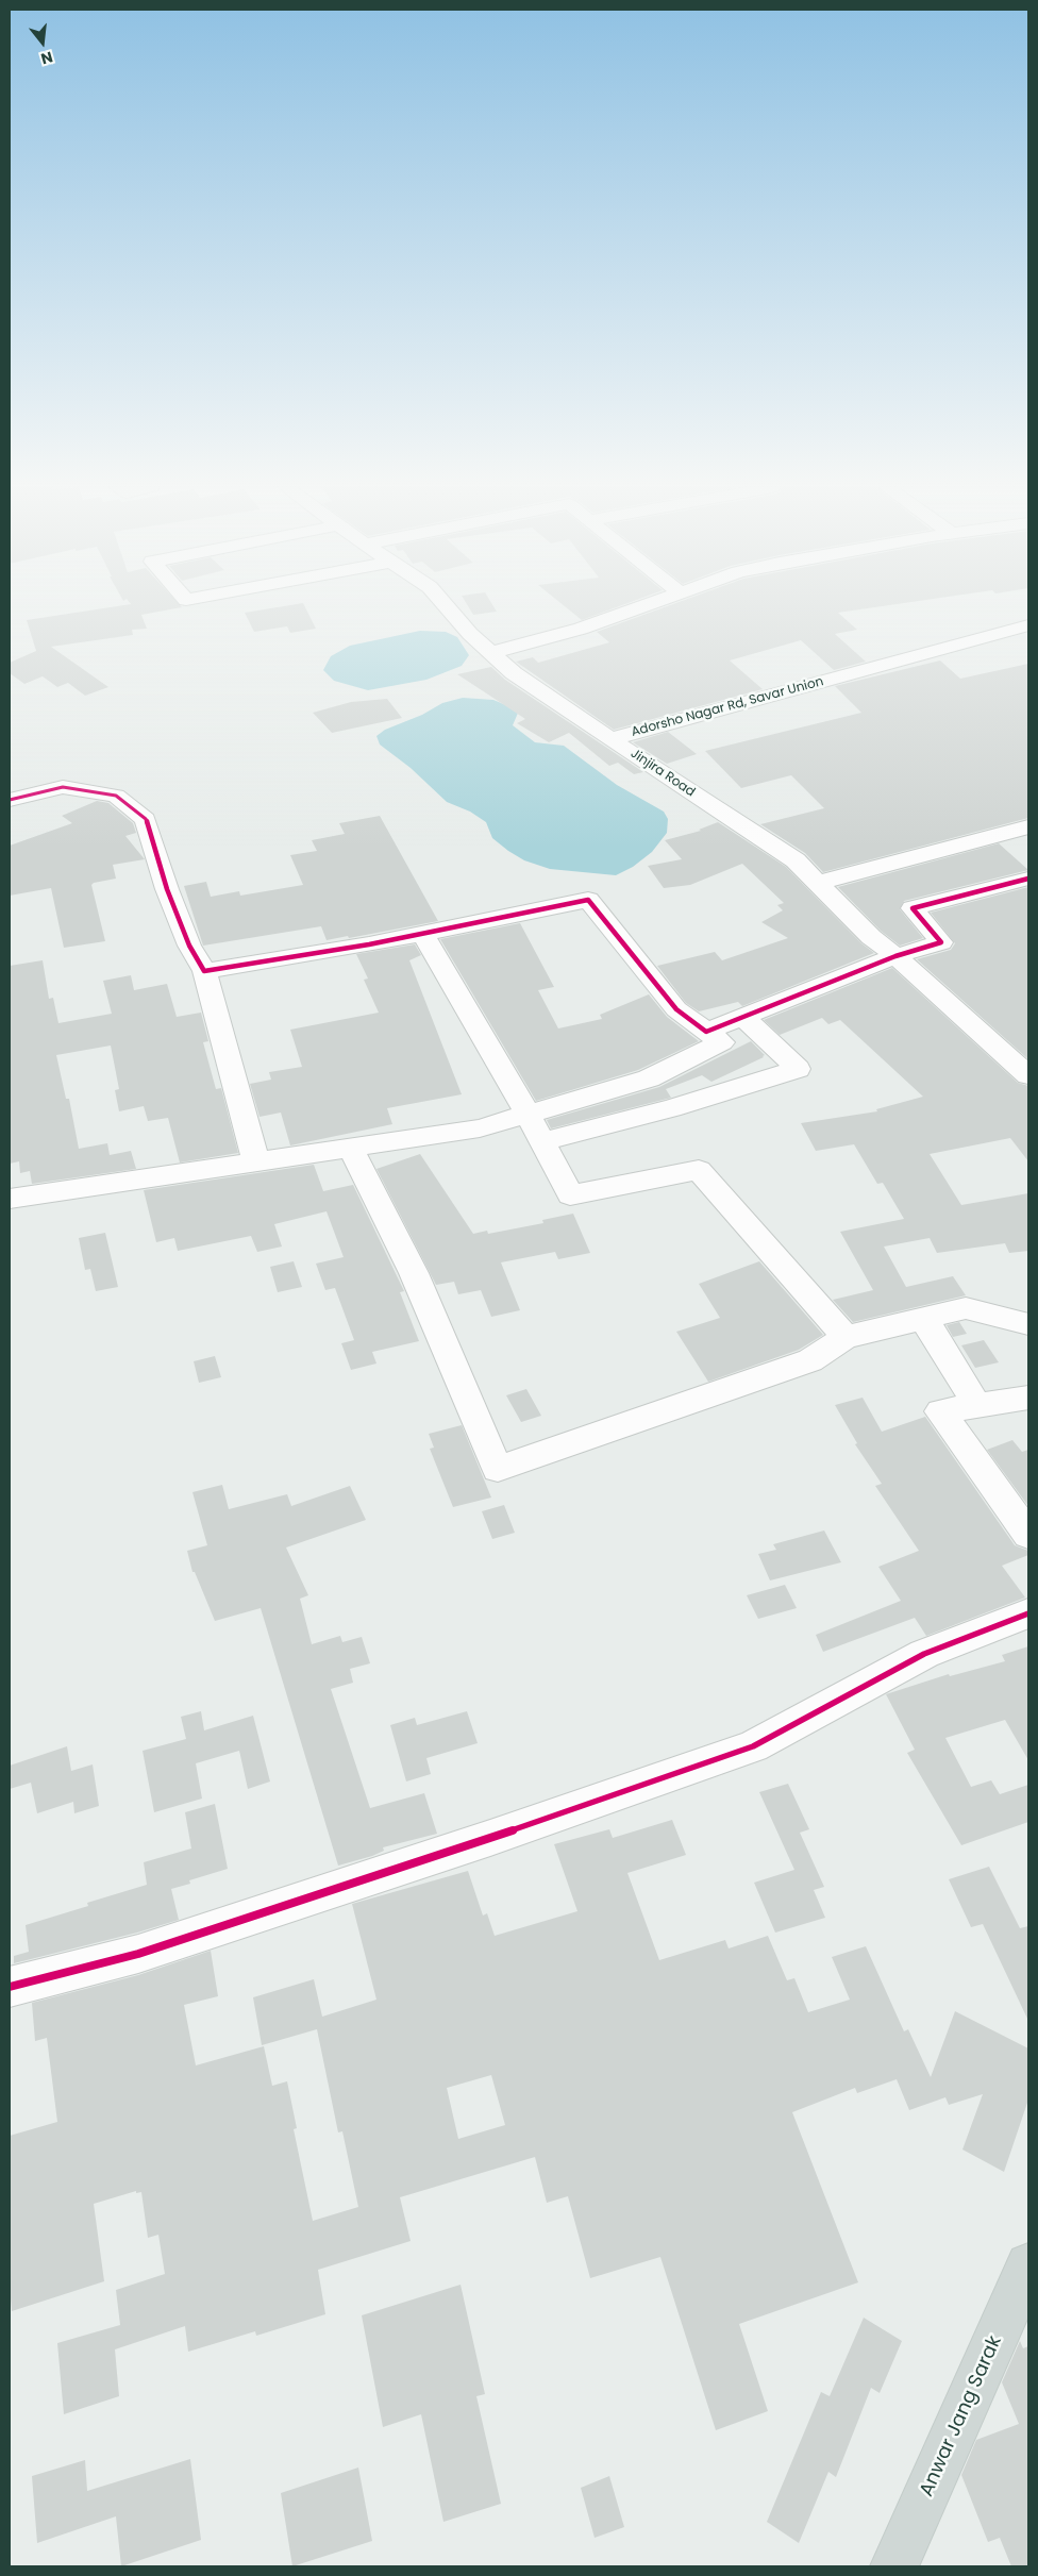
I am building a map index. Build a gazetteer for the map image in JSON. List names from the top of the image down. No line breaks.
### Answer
{"streets":{"main road":["Anwar Jang Sarak"],"street":["Adorsho Nagar Rd, Savar Union","Jinjira Road"]},"crossings":[["Adorsho Nagar Rd, Savar Union","Jinjira Road"]],"north":"bottom"}
